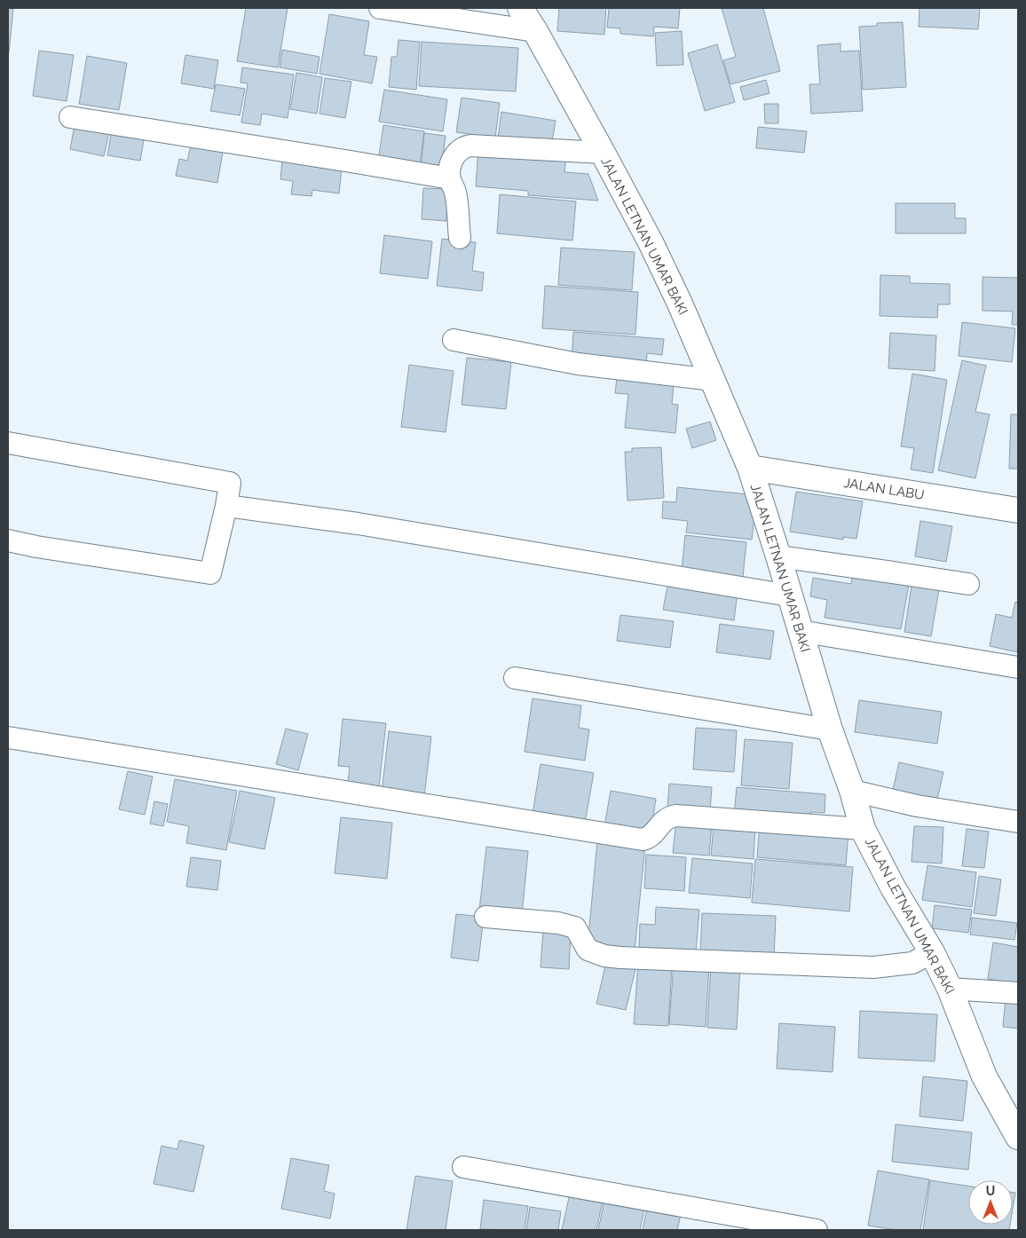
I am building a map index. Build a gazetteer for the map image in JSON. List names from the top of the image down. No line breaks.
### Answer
{"streets":{"street":["JALAN LETNAN UMAR BAKI","JALAN LABU"]},"crossings":[["JALAN LETNAN UMAR BAKI","JALAN LABU"]],"north":"top"}
